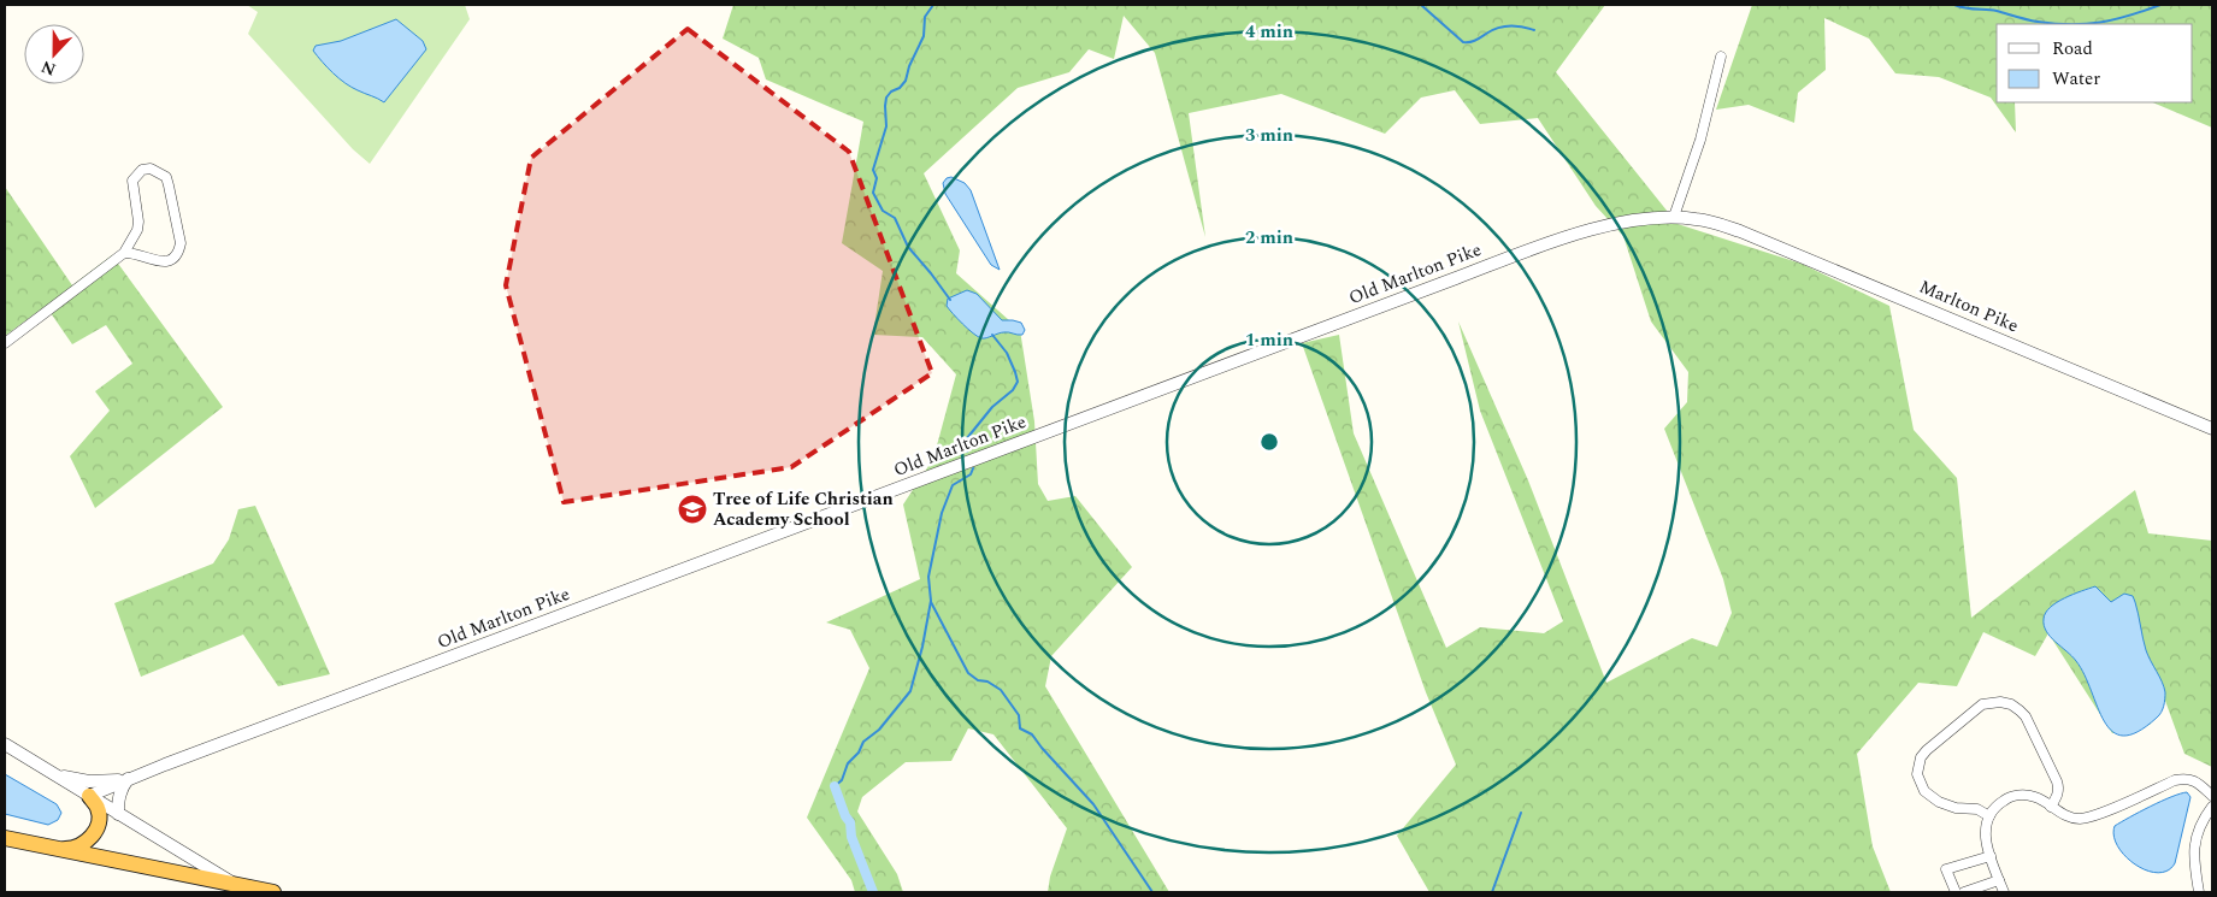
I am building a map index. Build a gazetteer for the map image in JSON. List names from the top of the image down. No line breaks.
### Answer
{"streets":{"street":["Old Marlton Pike","Marlton Pike"]},"crossings":[["Old Marlton Pike","Marlton Pike"]],"places":{"school or university":["Tree of Life Christian Academy School"]},"legend":["Road","Water"],"north":"bottom","rings":["4 min","3 min","2 min","1 min"]}
